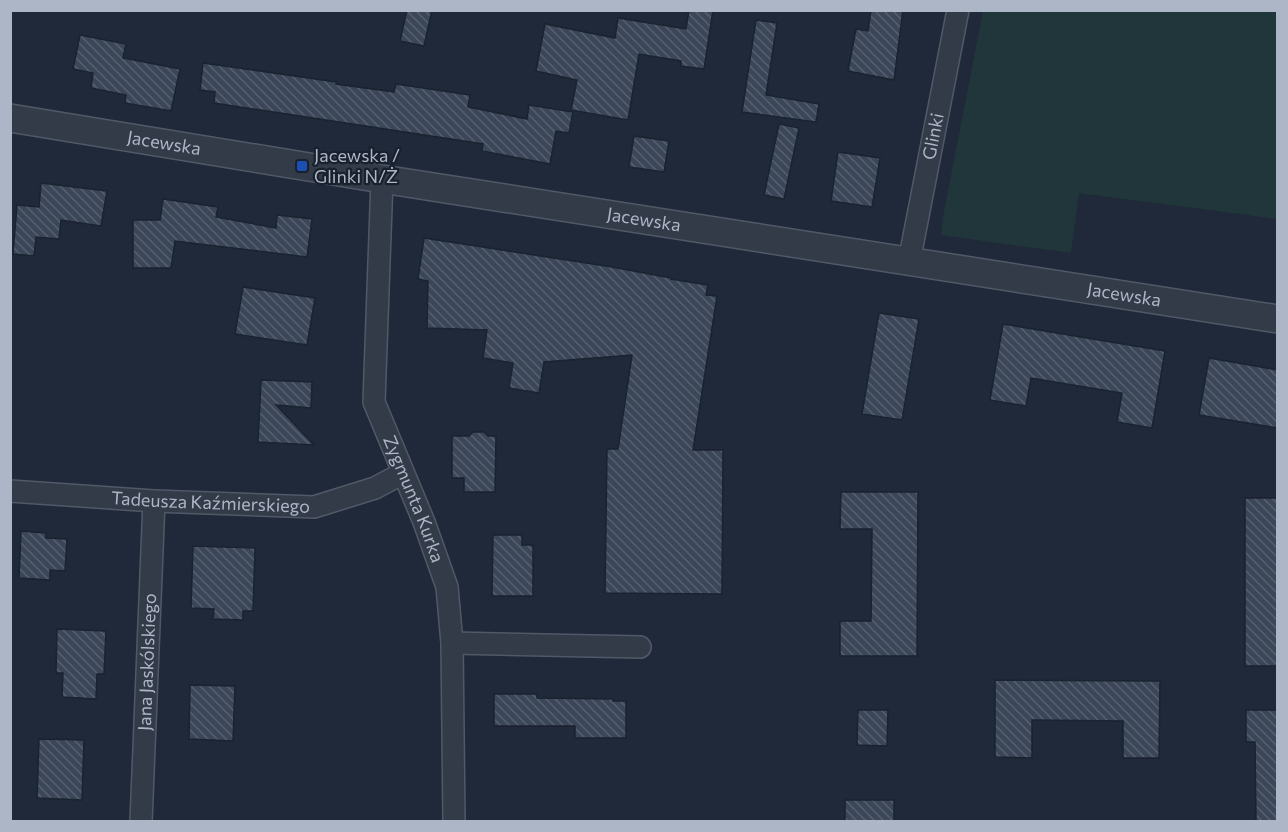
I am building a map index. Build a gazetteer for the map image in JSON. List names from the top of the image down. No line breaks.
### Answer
{"streets":{"street":["Glinki","Jacewska","Zygmunta Kurka","Tadeusza Kaźmierskiego","Jana Jaskólskiego"]},"crossings":[["Glinki","Jacewska"],["Jacewska","Zygmunta Kurka"],["Zygmunta Kurka","Tadeusza Kaźmierskiego"],["Tadeusza Kaźmierskiego","Jana Jaskólskiego"]],"places":{"transit":["Jacewska / Glinki N/Ż"]}}
